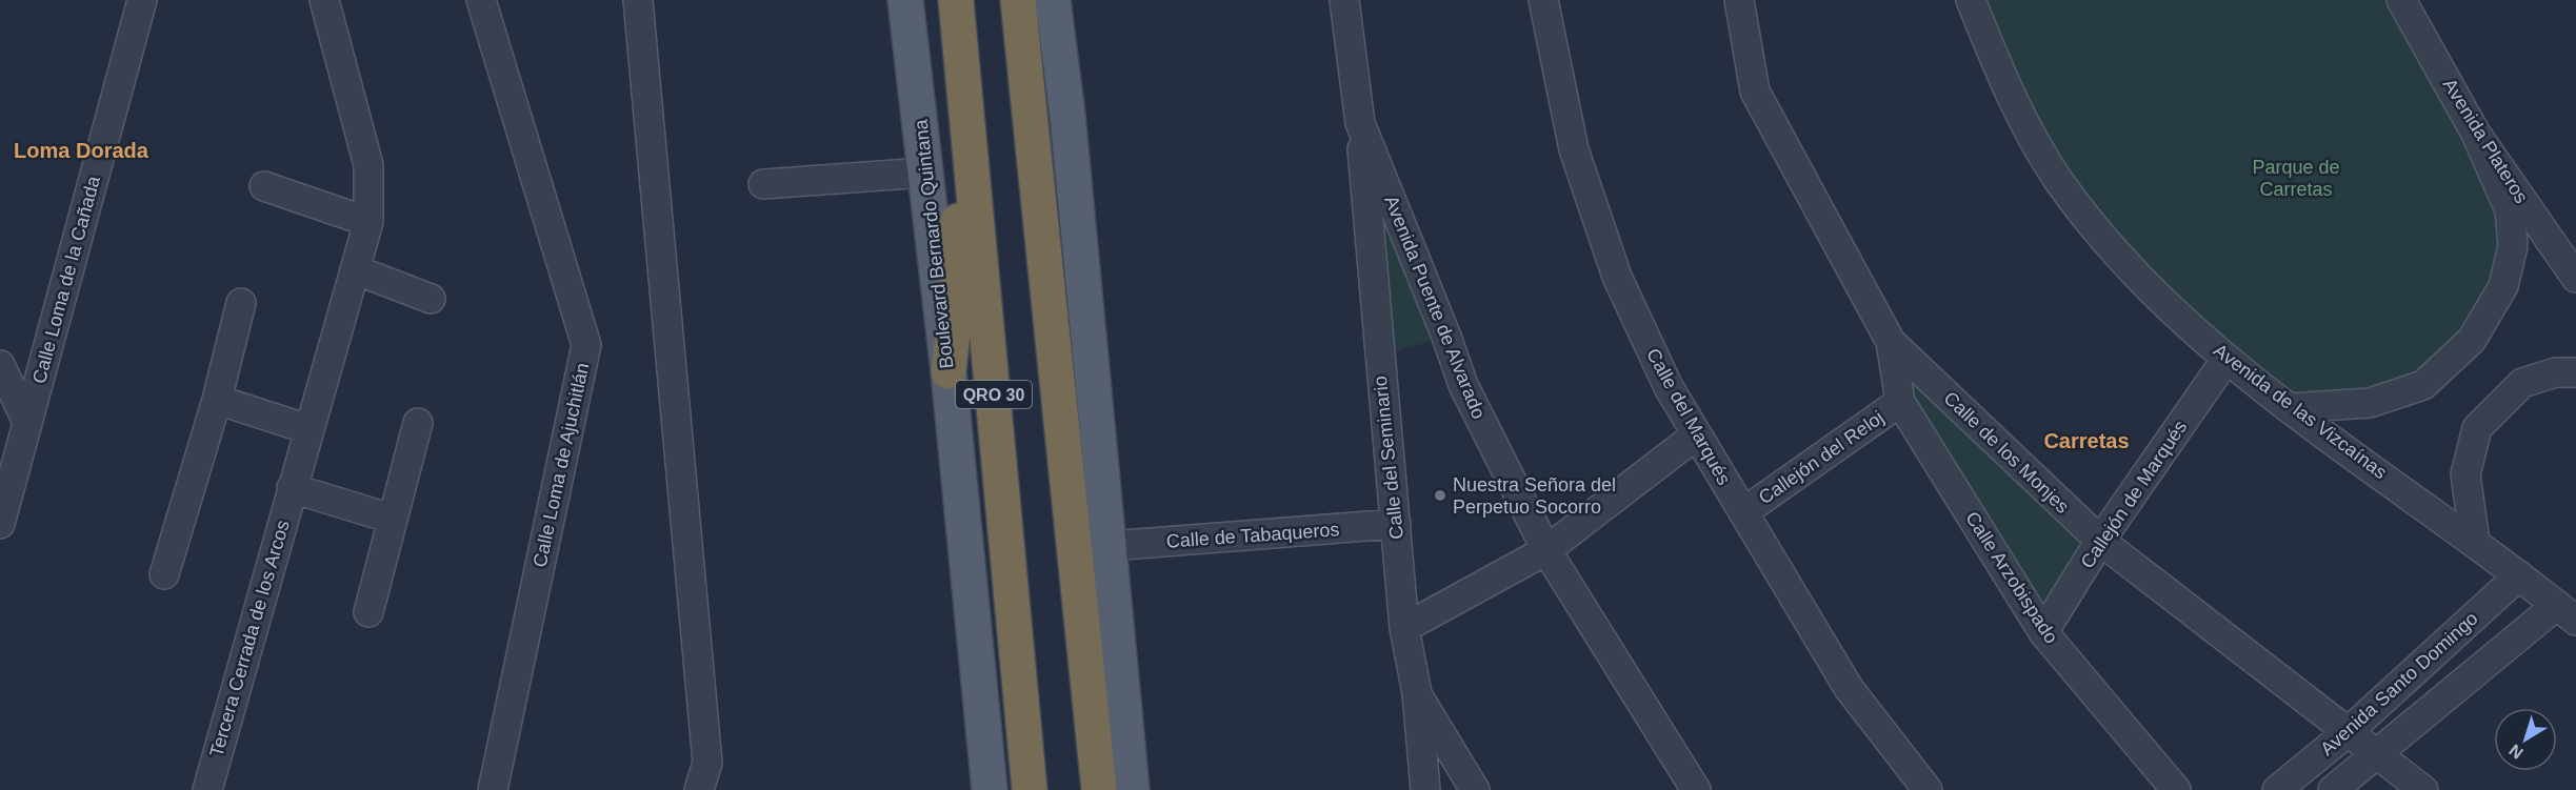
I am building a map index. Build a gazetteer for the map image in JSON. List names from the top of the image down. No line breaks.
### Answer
{"streets":{"highway":["QRO 30"],"main road":["Boulevard Bernardo Quintana"],"street":["Avenida Plateros","Calle Loma de la Cañada","Avenida Puente de Alvarado","Avenida de las Vizcaínas","Calle del Marqués","Calle de los Monjes","Calle del Seminario","Callejón del Reloj","Calle Loma de Ajuchitlán","Callejón de Marqués","Calle de Tabaqueros","Calle Arzobispado","Tercera Cerrada de los Arcos","Avenida Santo Domingo"]},"crossings":[["Avenida Puente de Alvarado","Calle del Seminario"],["Avenida de las Vizcaínas","Callejón de Marqués"],["Avenida de las Vizcaínas","Avenida Santo Domingo"],["Calle del Marqués","Callejón del Reloj"],["Calle de los Monjes","Callejón de Marqués"],["Calle de los Monjes","Calle Arzobispado"],["Calle de los Monjes","Avenida Santo Domingo"],["Calle del Seminario","Calle de Tabaqueros"],["Callejón del Reloj","Calle Arzobispado"],["Callejón de Marqués","Calle Arzobispado"]],"districts":["Loma Dorada","Carretas"],"parks":["Parque de Carretas"],"places":["Nuestra Señora del Perpetuo Socorro"],"north":"bottom left"}
